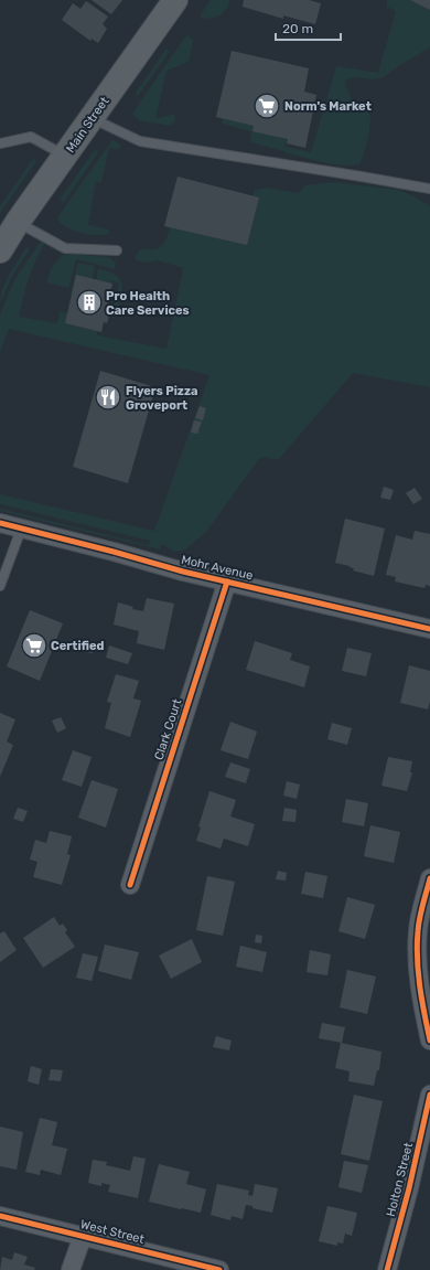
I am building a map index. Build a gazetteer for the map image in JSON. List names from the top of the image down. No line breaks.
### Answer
{"streets":{"main road":["Main Street"],"street":["Mohr Avenue","Clark Court","Holton Street","West Street"]},"crossings":[["Mohr Avenue","Clark Court"]],"places":{"supermarket":["Norm's Market","Certified"],"building":["Pro Health Care Services"],"restaurant":["Flyers Pizza Groveport"]},"scale_bar":"20 m"}
